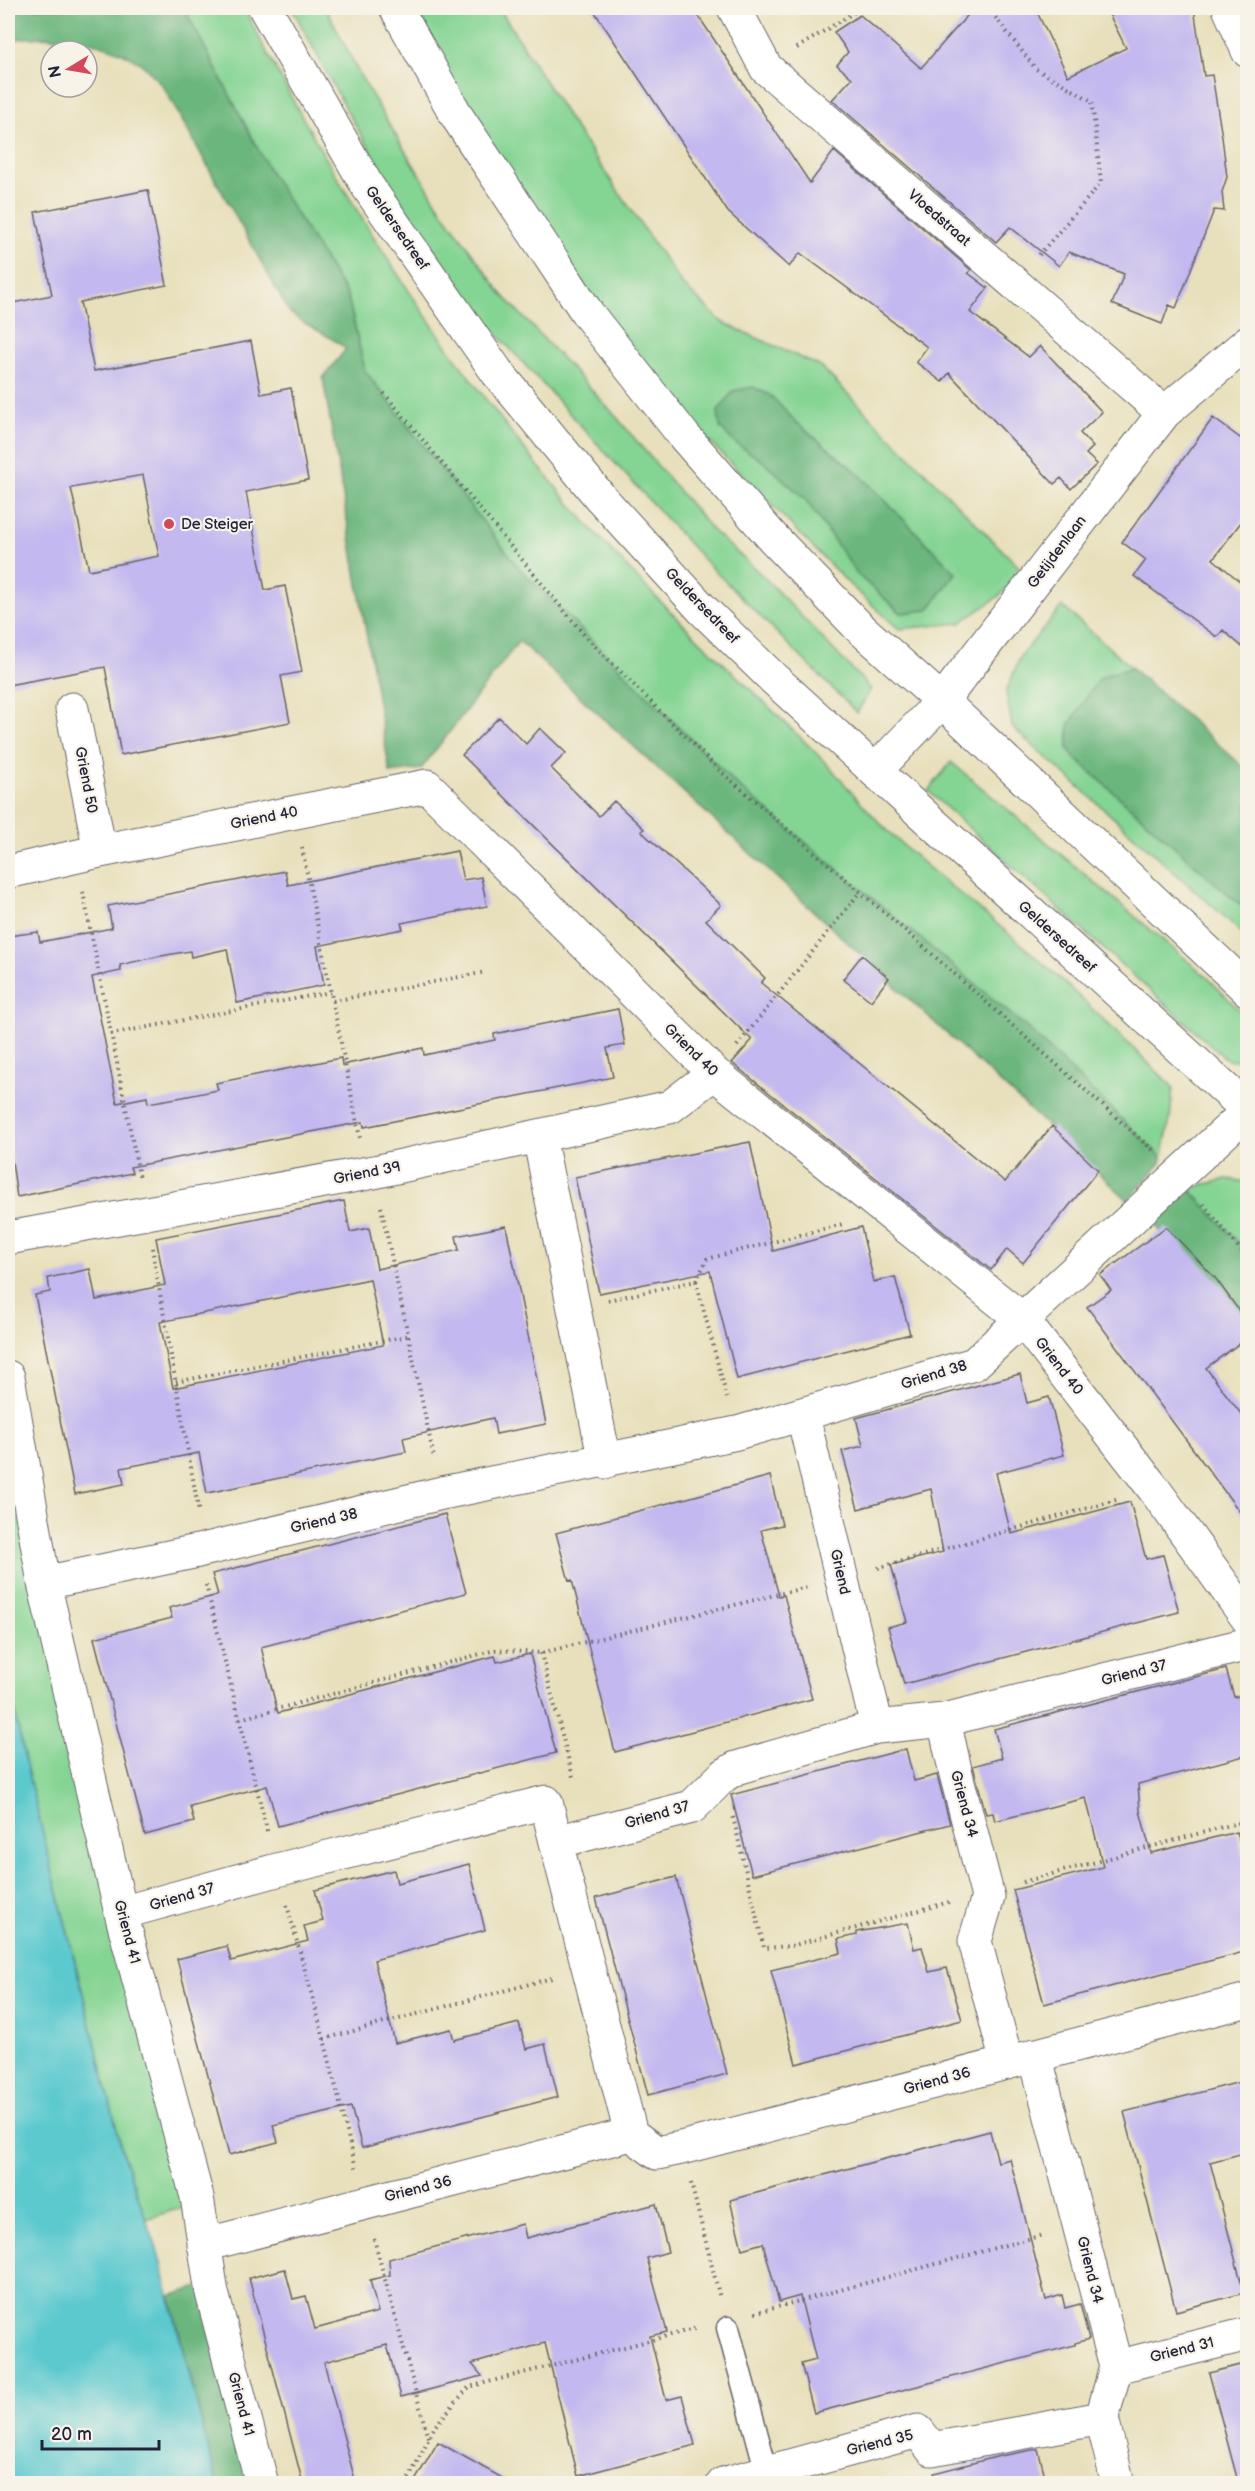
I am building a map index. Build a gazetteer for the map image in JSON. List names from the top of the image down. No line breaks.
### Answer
{"streets":{"street":["Vloedstraat","Geldersedreef","Getijdenlaan","Griend 50","Griend 40","Griend 39","Griend 38","Griend","Griend 37","Griend 34","Griend 41","Griend 36","Griend 31","Griend 35"]},"crossings":[["Vloedstraat","Getijdenlaan"],["Geldersedreef","Getijdenlaan"],["Geldersedreef","Griend 38"],["Griend 50","Griend 40"],["Griend 40","Griend 39"],["Griend 40","Griend 38"],["Griend 38","Griend"],["Griend 38","Griend 41"],["Griend","Griend 37"],["Griend 37","Griend 34"],["Griend 37","Griend 41"],["Griend 34","Griend 36"],["Griend 34","Griend 31"],["Griend 41","Griend 36"]],"places":["De Steiger"],"scale_bar":"20 m","north":"left"}
